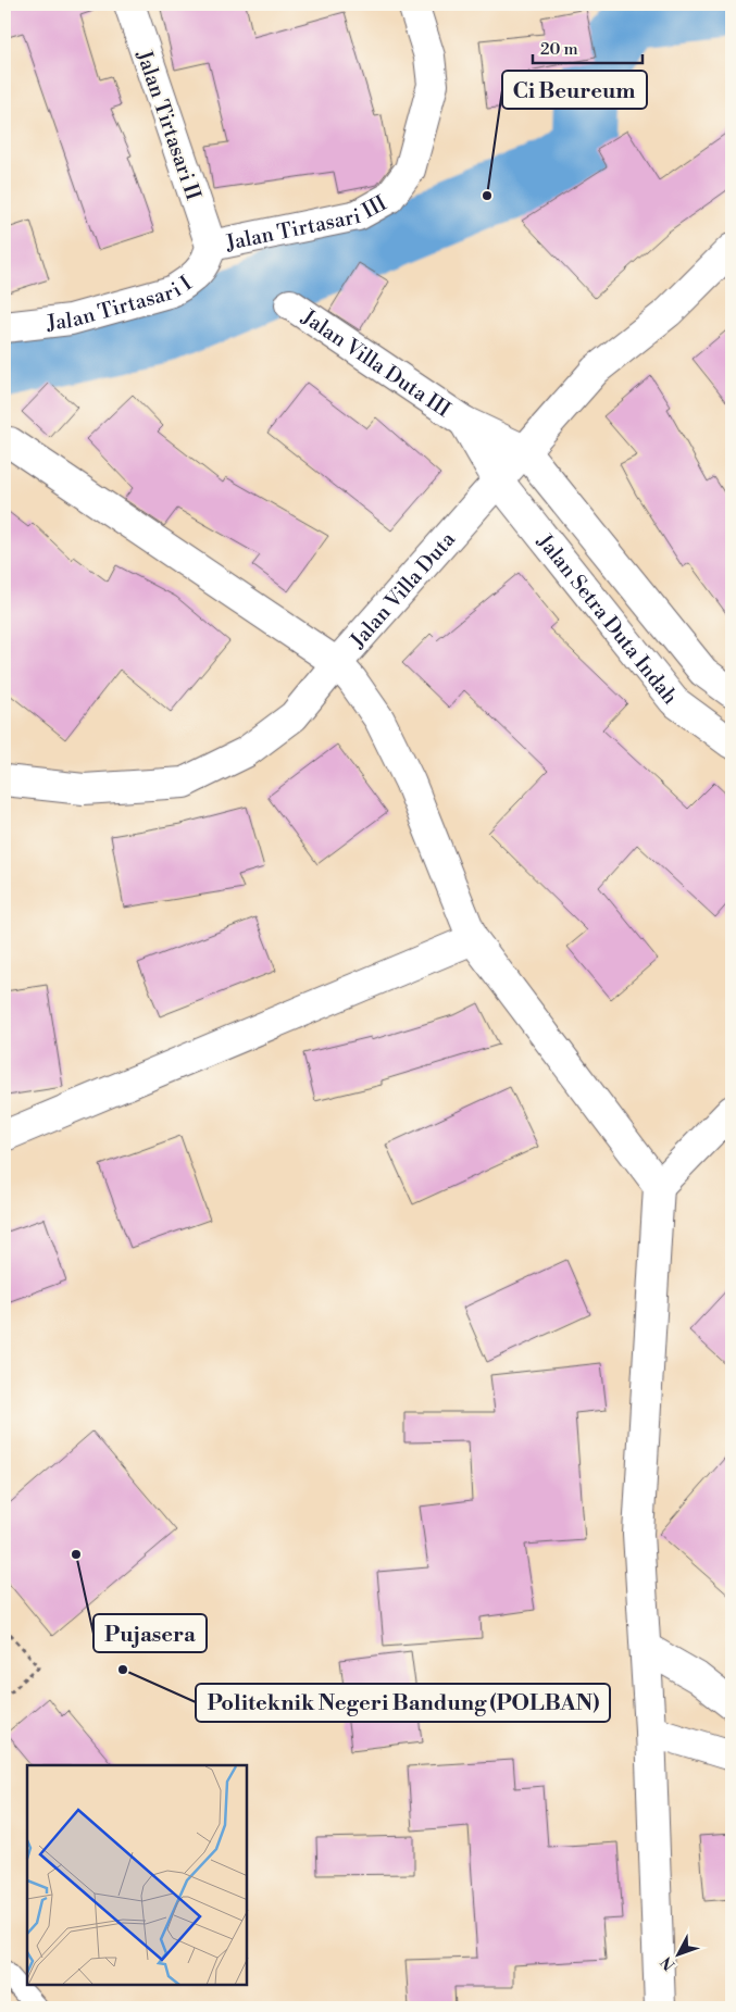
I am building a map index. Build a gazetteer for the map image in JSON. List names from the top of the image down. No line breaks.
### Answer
{"streets":{"street":["Jalan Tirtasari II","Jalan Tirtasari III","Jalan Tirtasari I","Jalan Villa Duta III","Jalan Villa Duta","Jalan Setra Duta Indah"]},"crossings":[["Jalan Tirtasari II","Jalan Tirtasari III"],["Jalan Tirtasari II","Jalan Tirtasari I"],["Jalan Tirtasari III","Jalan Tirtasari I"],["Jalan Villa Duta III","Jalan Villa Duta"],["Jalan Villa Duta III","Jalan Setra Duta Indah"],["Jalan Villa Duta","Jalan Setra Duta Indah"]],"places":["Ci Beureum","Pujasera","Politeknik Negeri Bandung (POLBAN)"],"scale_bar":"20 m","north":"bottom left"}
